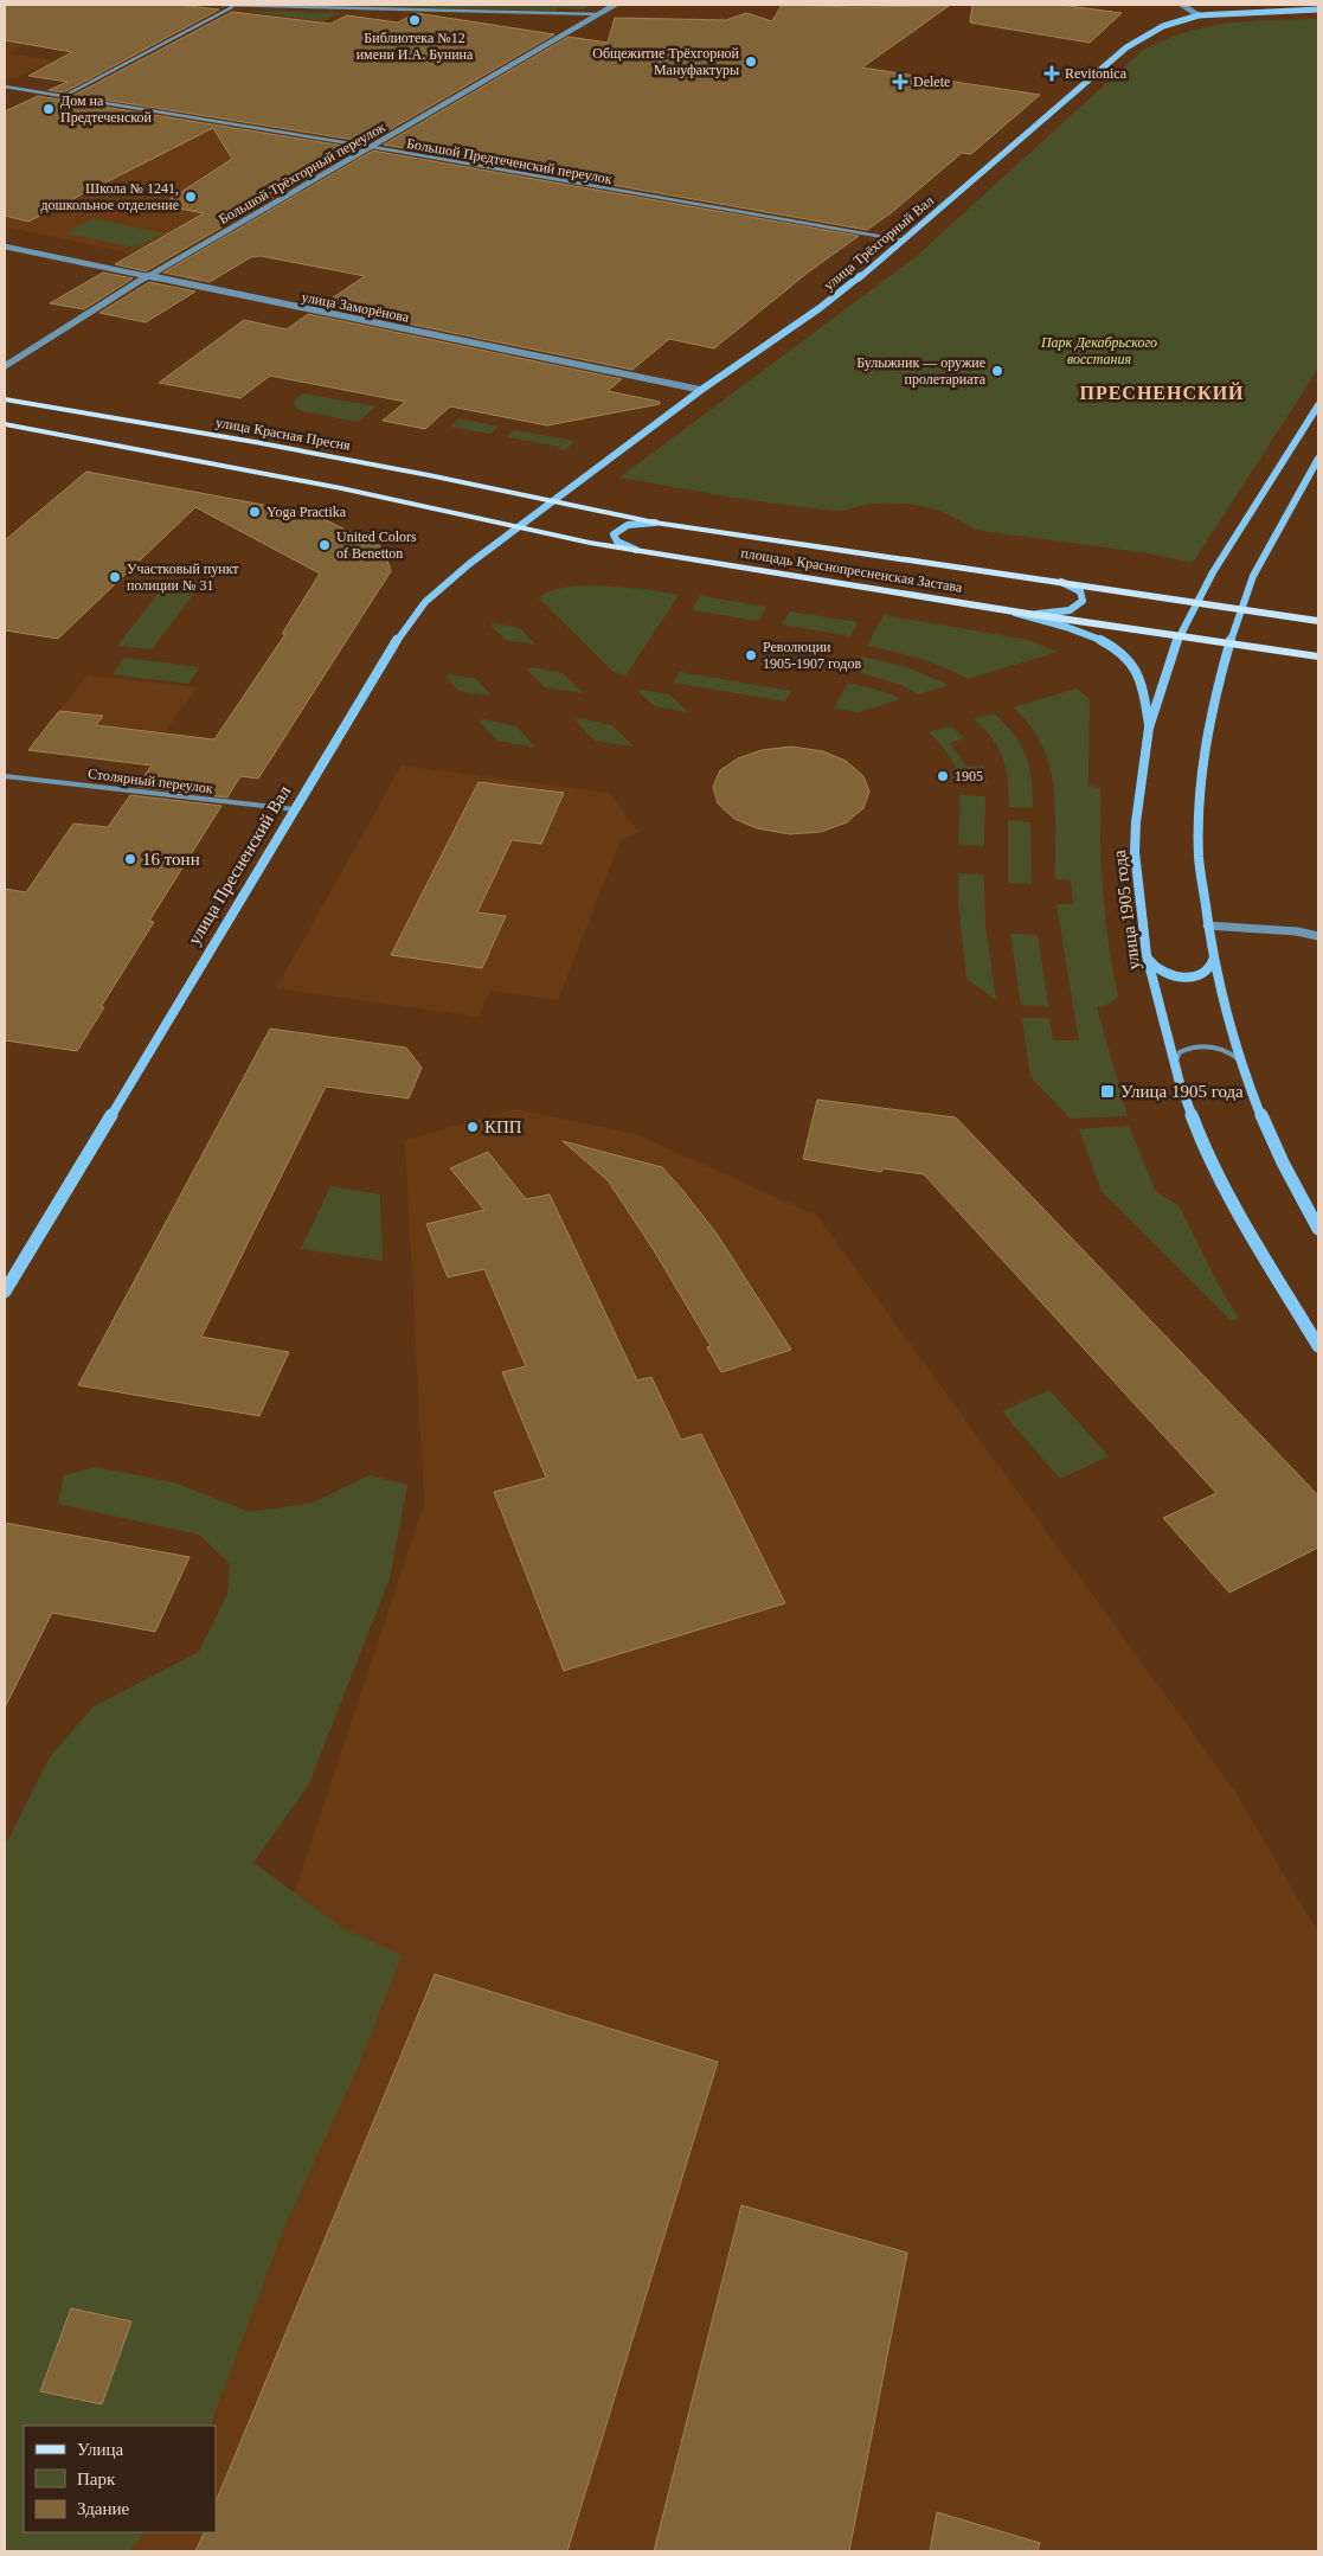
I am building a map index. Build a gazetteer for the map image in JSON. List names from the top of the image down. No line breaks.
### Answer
{"streets":{"main road":["улица Трёхгорный Вал","улица Красная Пресня","площадь Краснопресненская Застава","улица Пресненский Вал","улица 1905 года"],"street":["Большой Предтеченский переулок","Большой Трёхгорный переулок","улица Заморёнова","Столярный переулок"]},"crossings":[["Большой Предтеченский переулок","Большой Трёхгорный переулок"],["Большой Предтеченский переулок","улица Трёхгорный Вал"],["Большой Трёхгорный переулок","улица Заморёнова"],["улица Трёхгорный Вал","улица Заморёнова"],["улица Трёхгорный Вал","улица Красная Пресня"],["улица Трёхгорный Вал","площадь Краснопресненская Застава"],["улица Трёхгорный Вал","улица Пресненский Вал"],["улица Красная Пресня","площадь Краснопресненская Застава"],["улица Красная Пресня","улица Пресненский Вал"],["площадь Краснопресненская Застава","улица Пресненский Вал"],["площадь Краснопресненская Застава","улица 1905 года"],["Столярный переулок","улица Пресненский Вал"]],"districts":["ПРЕСНЕНСКИЙ"],"parks":["Парк Декабрьского восстания"],"places":{"other":["Библиотека №12 имени И.А. Бунина","Общежитие Трёхгорной Мануфактуры","Дом на Предтеченской","Школа № 1241, дошкольное отделение","Булыжник — оружие пролетариата","Yoga Practika","United Colors of Benetton","Участковый пункт полиции № 31","Революции 1905-1907 годов","1905","16 тонн","КПП"],"health":["Revitonica","Delete"],"transit":["Улица 1905 года"]},"legend":["Улица","Парк","Здание"]}
